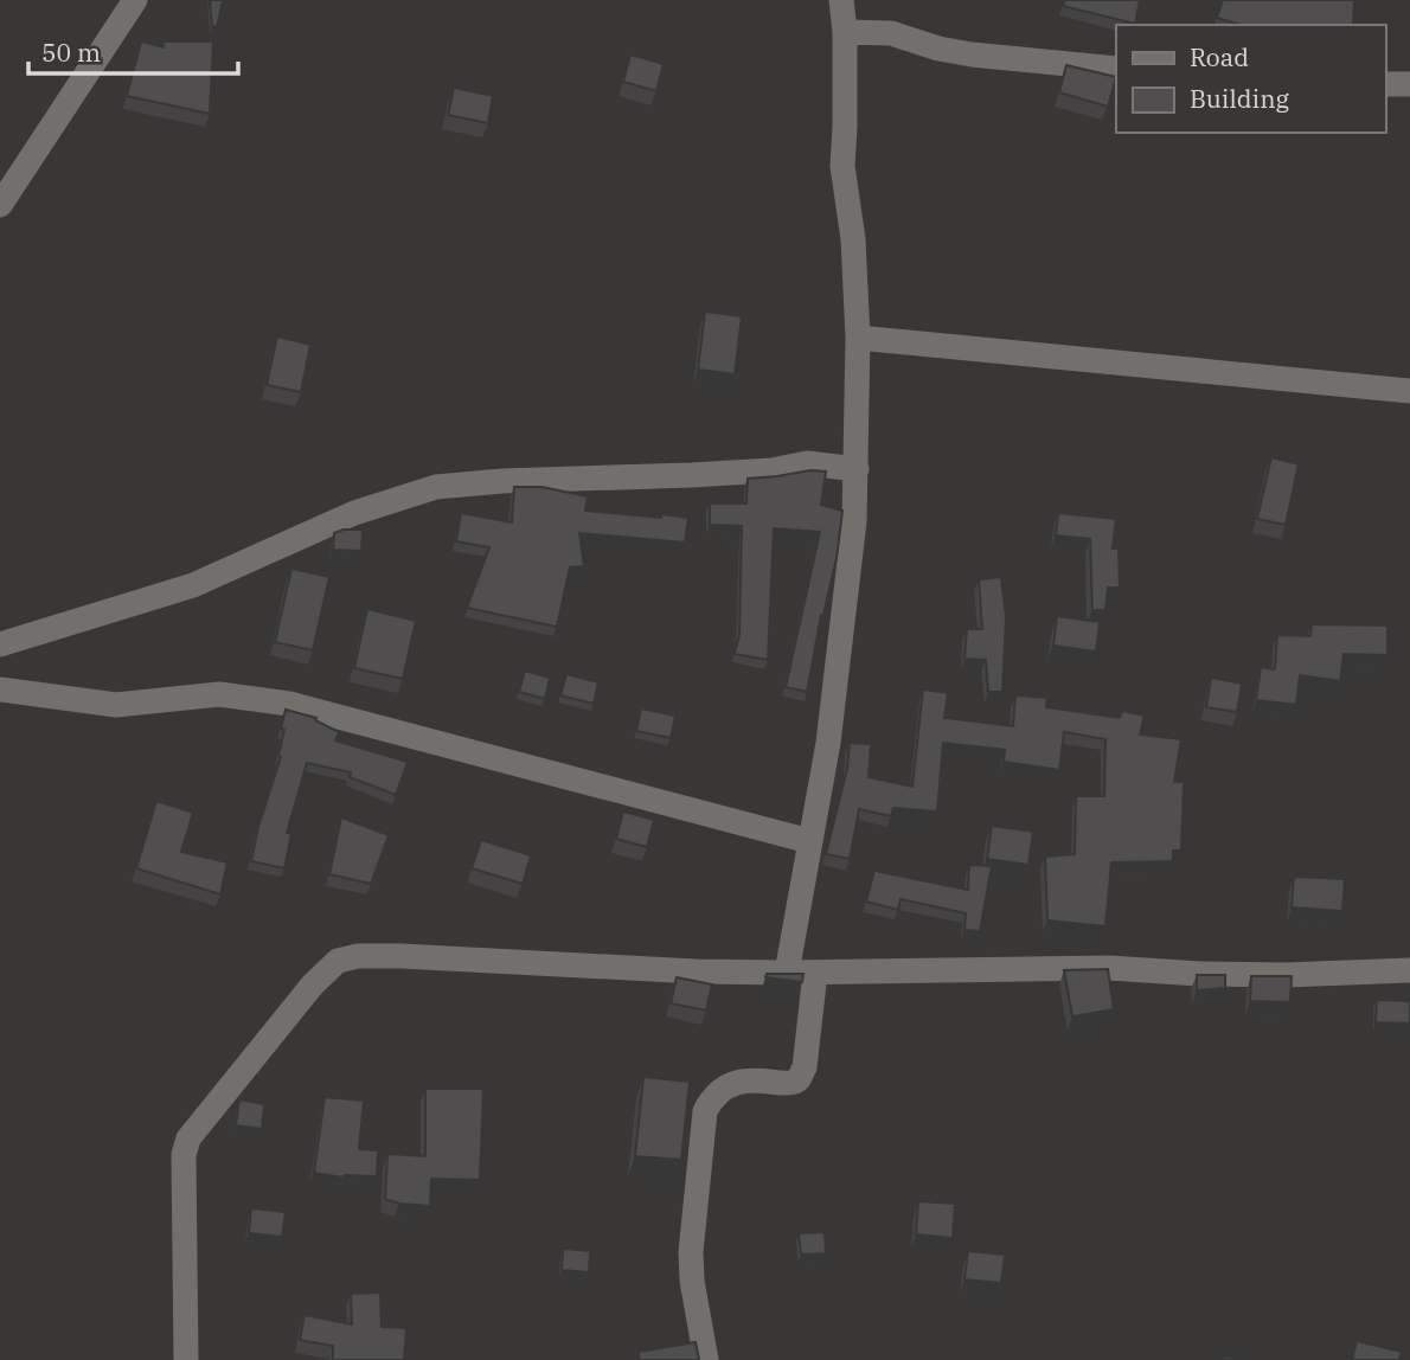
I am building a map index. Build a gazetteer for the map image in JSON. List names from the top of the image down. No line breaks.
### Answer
{"legend":["Road","Building"],"scale_bar":"50 m"}
